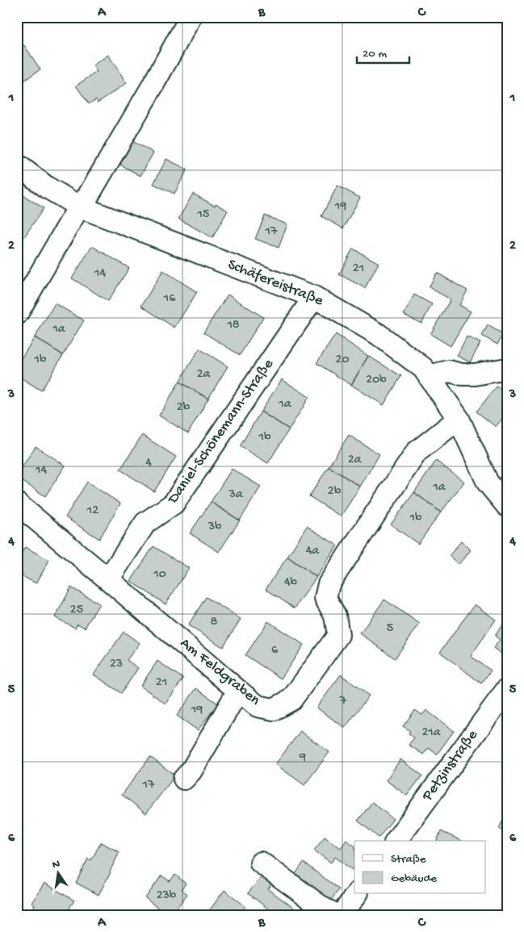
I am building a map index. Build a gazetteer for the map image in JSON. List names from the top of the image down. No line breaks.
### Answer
{"streets":{"street":["Schäfereistraße","Daniel-Schönemann-Straße","Am Feldgraben","Petzinstraße"]},"crossings":[["Schäfereistraße","Daniel-Schönemann-Straße"],["Schäfereistraße","Am Feldgraben"],["Daniel-Schönemann-Straße","Am Feldgraben"]],"house_numbers":["19","15","17","21","14","16","18","1a","1b","20","2a","20b","1a","2b","1b","2a","4","14","1a","2b","3a","12","1b","3b","4a","10","4b","25","8","5","6","23","21","7","19","21a","9","17","23b"],"legend":["Straße","Gebäude"],"scale_bar":"20 m","north":"top","grid":{"columns":["A","B","C"],"rows":["1","2","3","4","5","6"]}}
